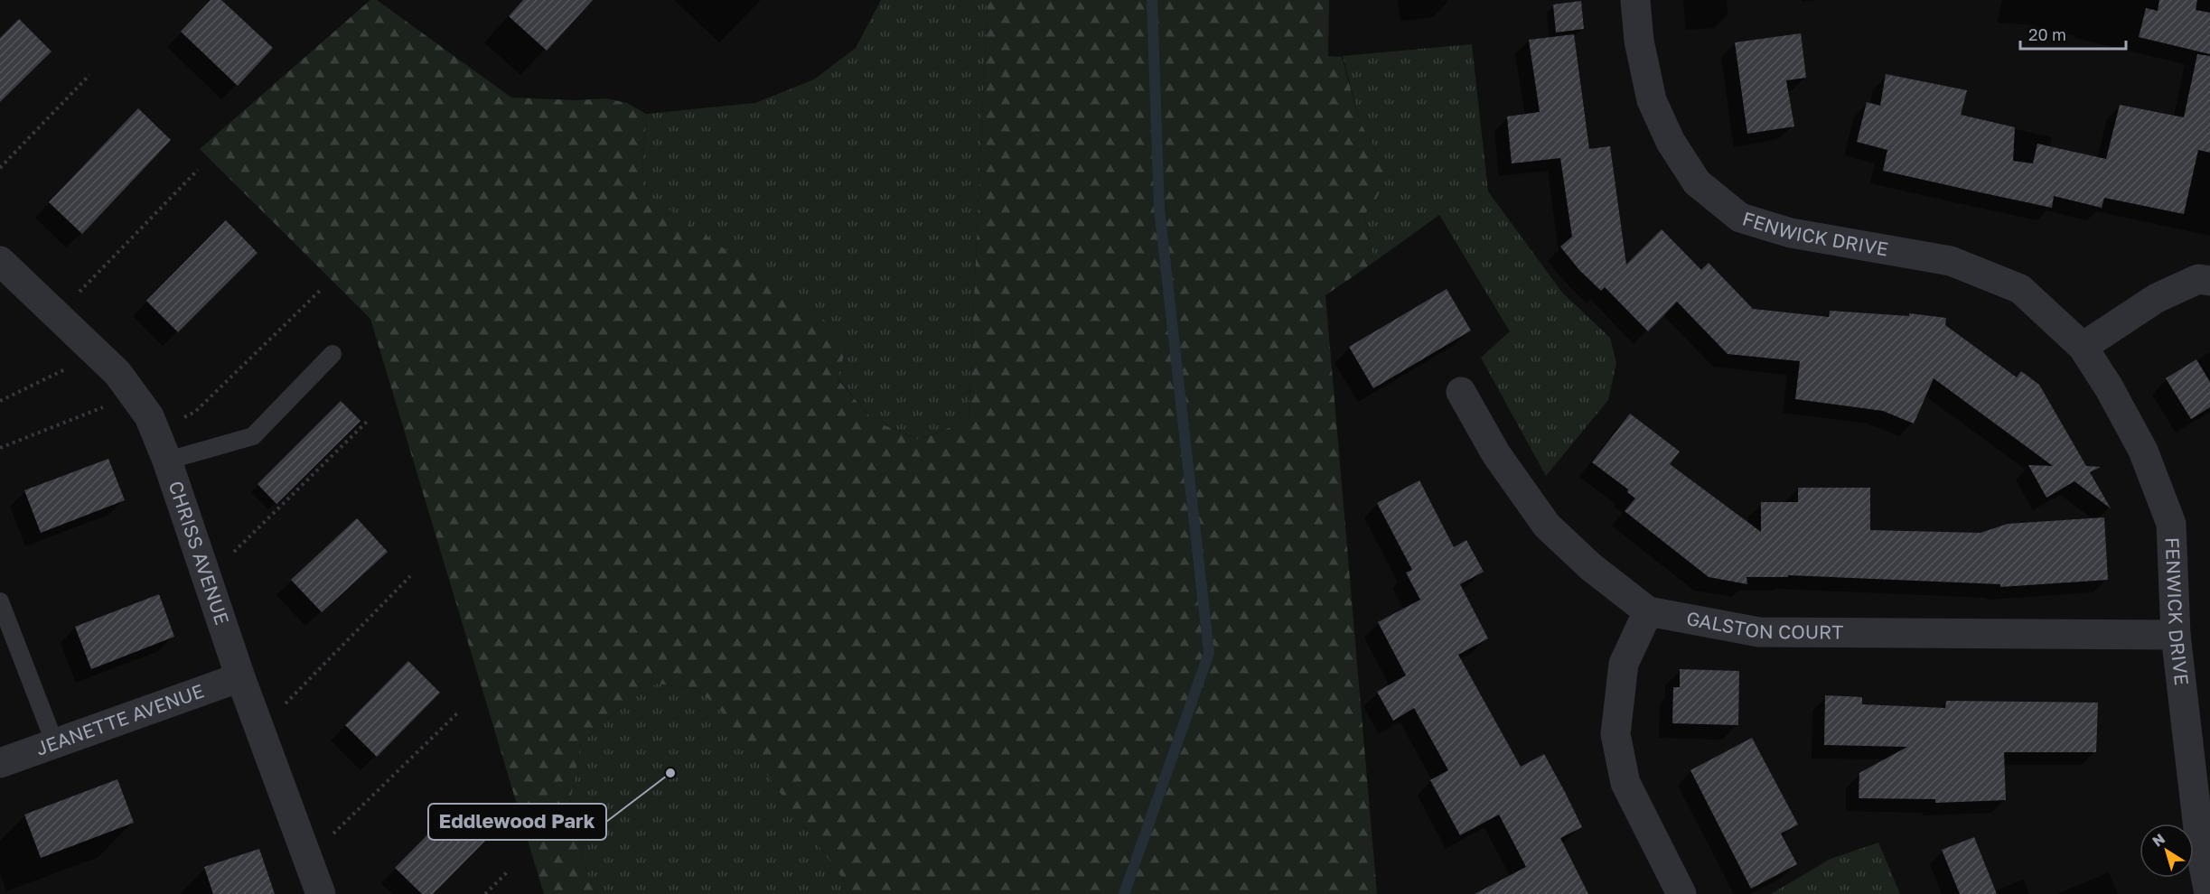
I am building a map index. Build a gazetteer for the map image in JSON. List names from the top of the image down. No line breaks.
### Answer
{"streets":{"street":["FENWICK DRIVE","CHRISS AVENUE","GALSTON COURT","JEANETTE AVENUE"]},"crossings":[["FENWICK DRIVE","GALSTON COURT"],["CHRISS AVENUE","JEANETTE AVENUE"]],"places":["Eddlewood Park"],"scale_bar":"20 m","north":"top left"}
